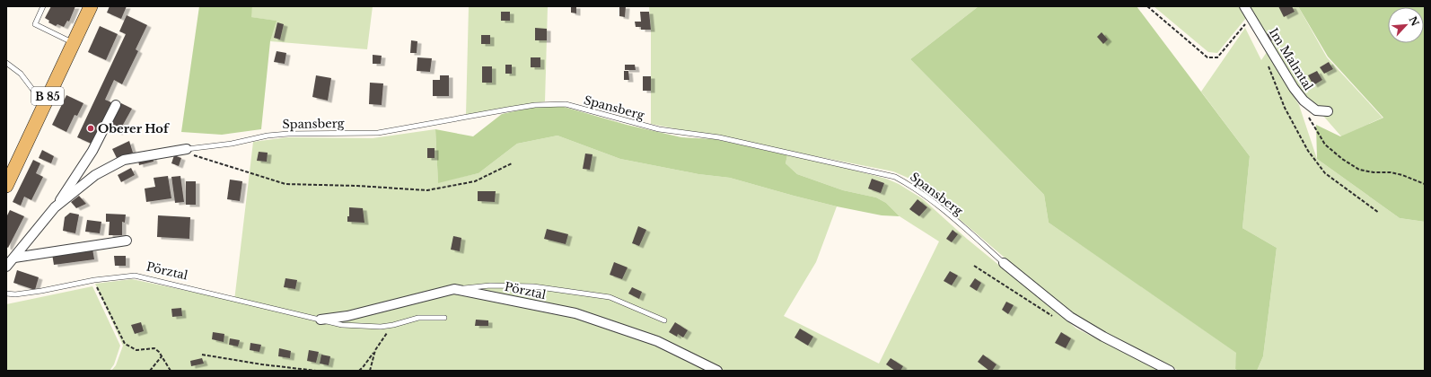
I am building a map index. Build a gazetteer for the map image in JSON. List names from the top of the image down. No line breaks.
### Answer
{"streets":{"main road":["B 85"],"street":["Im Malmtal","Pörztal"],"lane":["Spansberg"]},"places":["Oberer Hof"],"north":"top right"}
